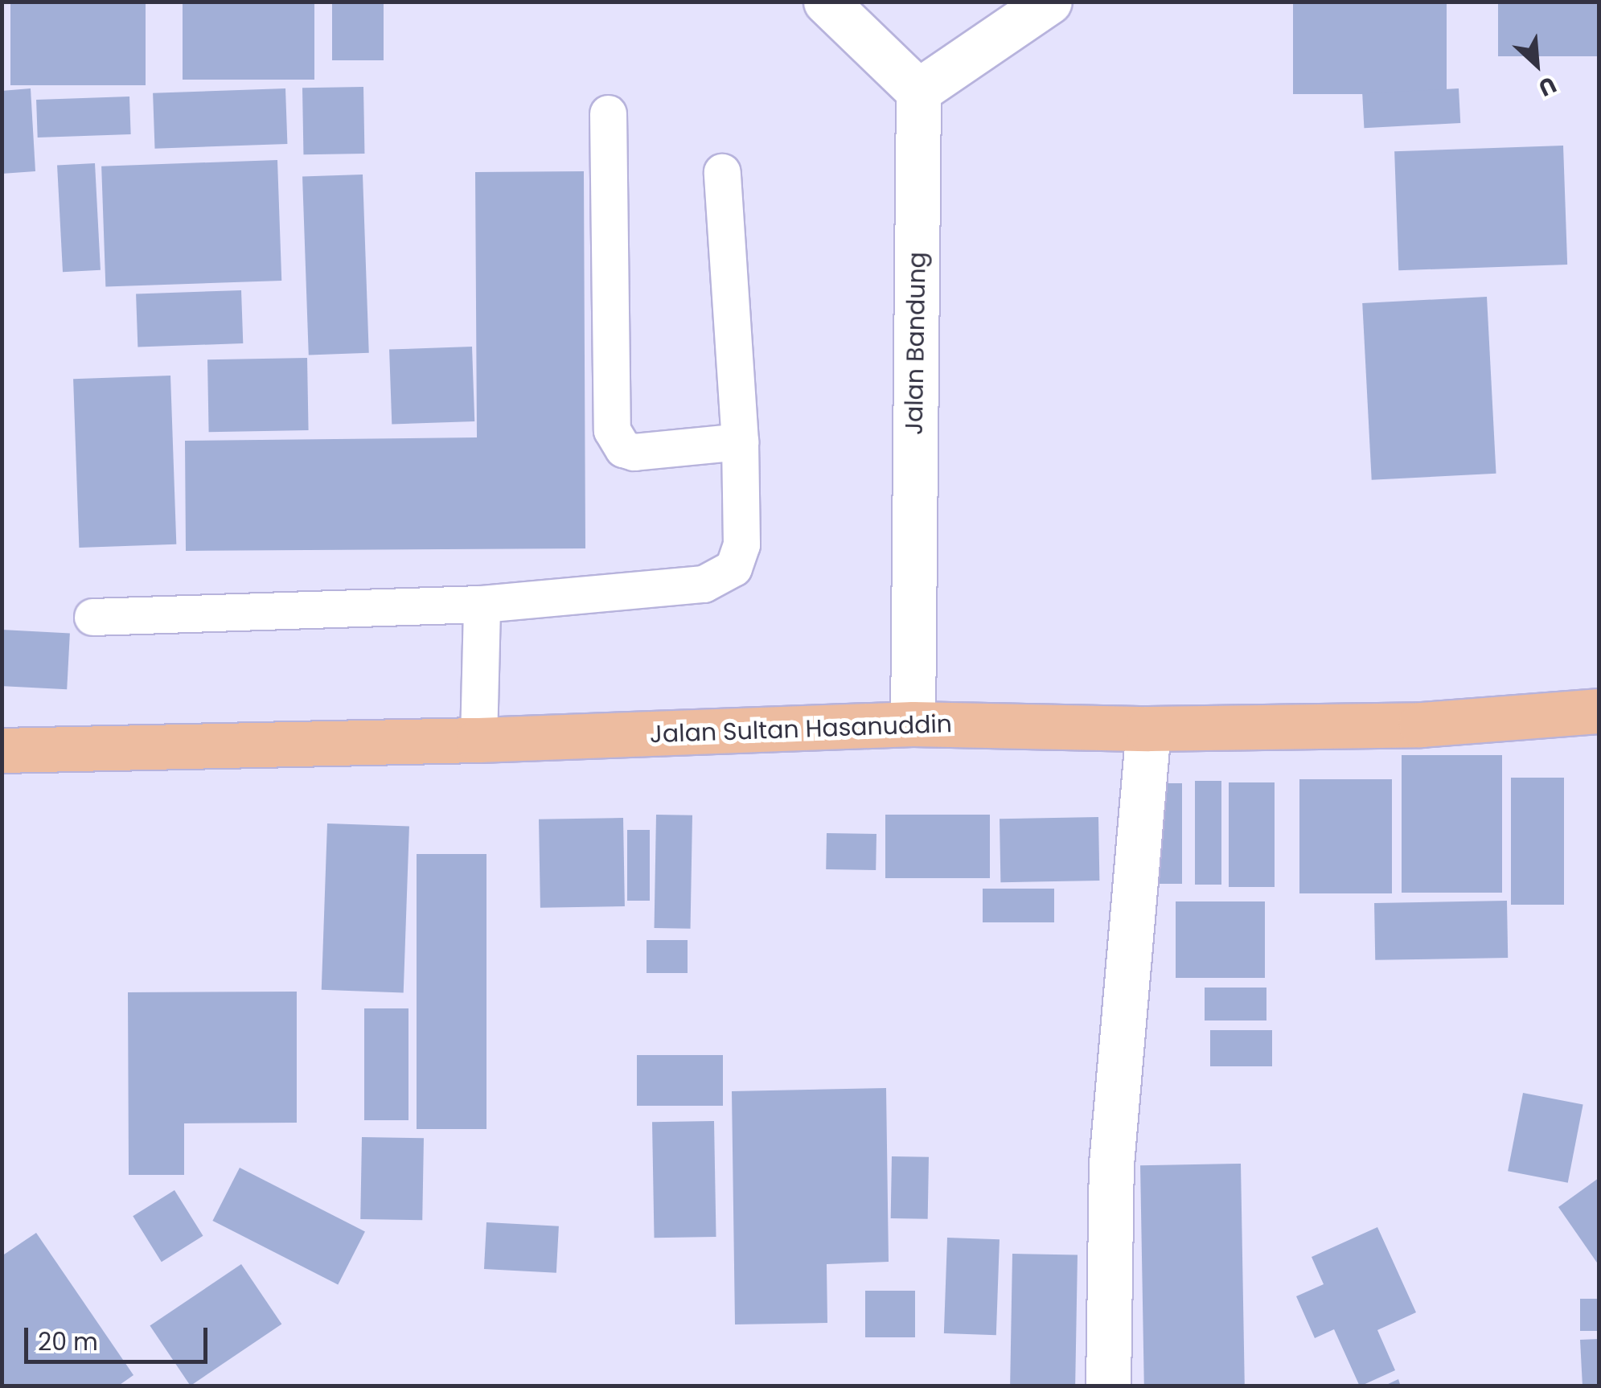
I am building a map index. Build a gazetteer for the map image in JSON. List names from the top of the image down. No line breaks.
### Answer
{"streets":{"main road":["Jalan Sultan Hasanuddin"],"street":["Jalan Bandung"]},"crossings":[["Jalan Bandung","Jalan Sultan Hasanuddin"]],"scale_bar":"20 m","north":"bottom right"}
